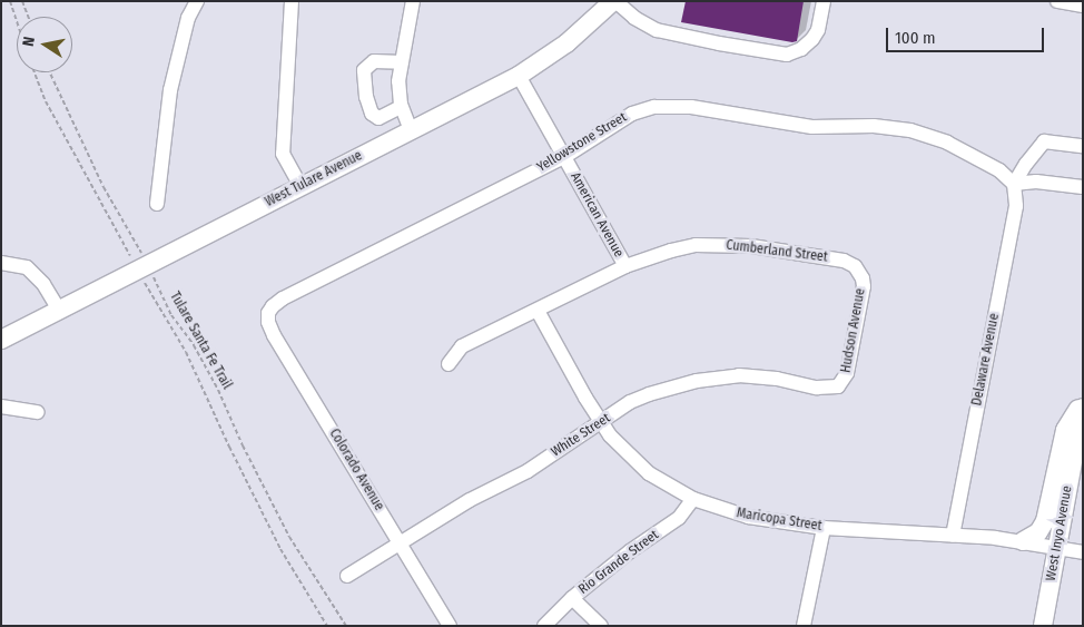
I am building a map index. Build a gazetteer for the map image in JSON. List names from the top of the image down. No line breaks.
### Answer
{"streets":{"main road":["West Tulare Avenue","West Inyo Avenue"],"street":["Yellowstone Street","American Avenue","Cumberland Street","Hudson Avenue","Delaware Avenue","White Street","Colorado Avenue","Maricopa Street","Rio Grande Street"],"path":["Tulare Santa Fe Trail"]},"crossings":[["Yellowstone Street","American Avenue"],["Yellowstone Street","Delaware Avenue"],["Yellowstone Street","Colorado Avenue"],["West Tulare Avenue","American Avenue"],["West Tulare Avenue","Tulare Santa Fe Trail"],["American Avenue","Cumberland Street"],["Cumberland Street","Hudson Avenue"],["Cumberland Street","Maricopa Street"],["Hudson Avenue","White Street"],["Delaware Avenue","Maricopa Street"],["White Street","Colorado Avenue"],["White Street","Maricopa Street"],["Maricopa Street","West Inyo Avenue"],["Maricopa Street","Rio Grande Street"]],"scale_bar":"100 m","north":"left"}
